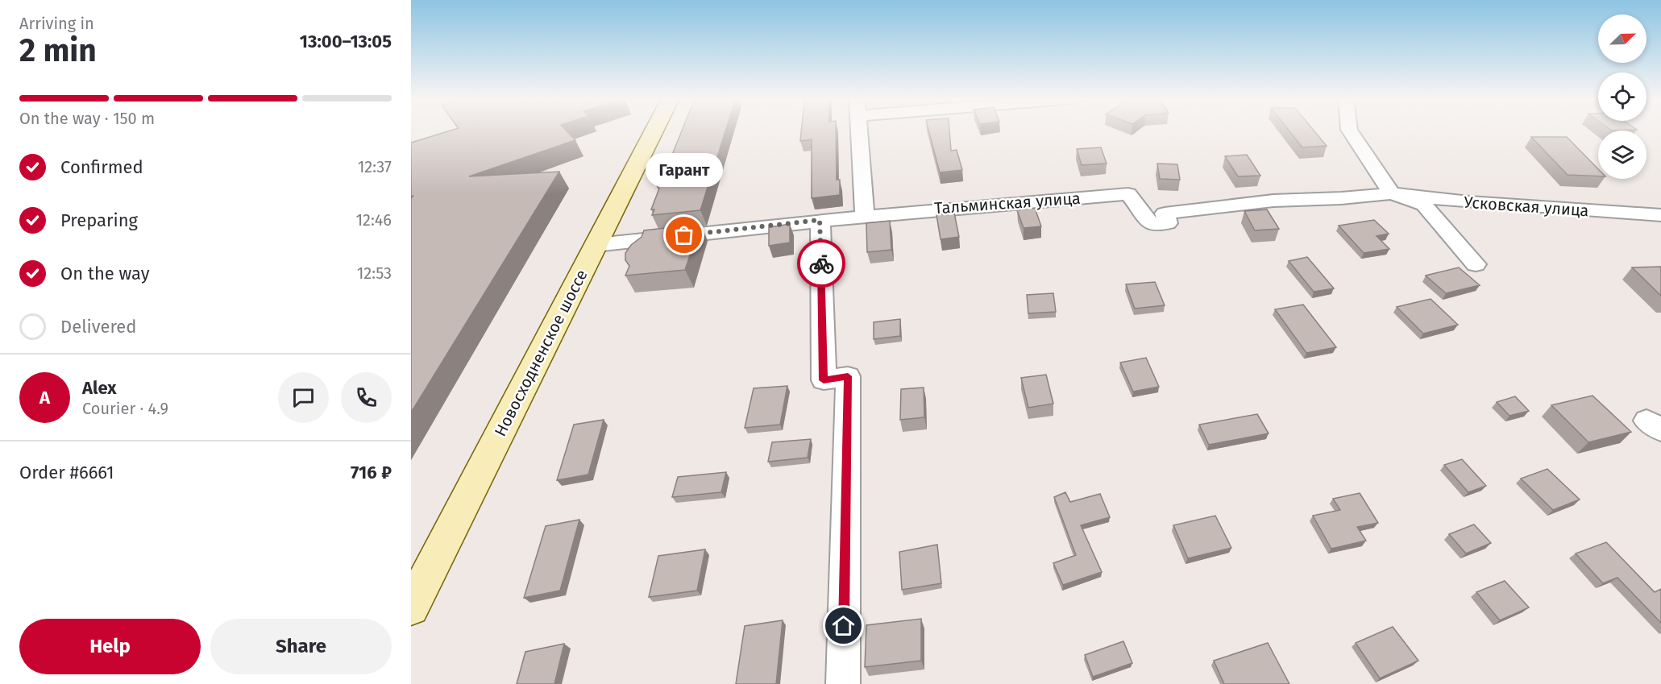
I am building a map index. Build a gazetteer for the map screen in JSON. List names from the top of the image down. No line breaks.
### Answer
{"streets":{"main road":["Новосходненское шоссе"],"street":["Тальминская улица","Усковская улица"]},"crossings":[["Тальминская улица","Усковская улица"],["Тальминская улица","Новосходненское шоссе"]],"places":["Гарант"],"north":"top right","page":{"heading":["2 min","Arriving in","13:00–13:05"],"panel":["Alex","Courier · 4.9","Order #6661","716 ₽"],"bar":"On the way · 150 m","list":[["Confirmed","12:37"],["Preparing","12:46"],["On the way","12:53"],"Delivered"],"bubble":"Гарант","round":"A","buttons":["Help","Share"]}}
